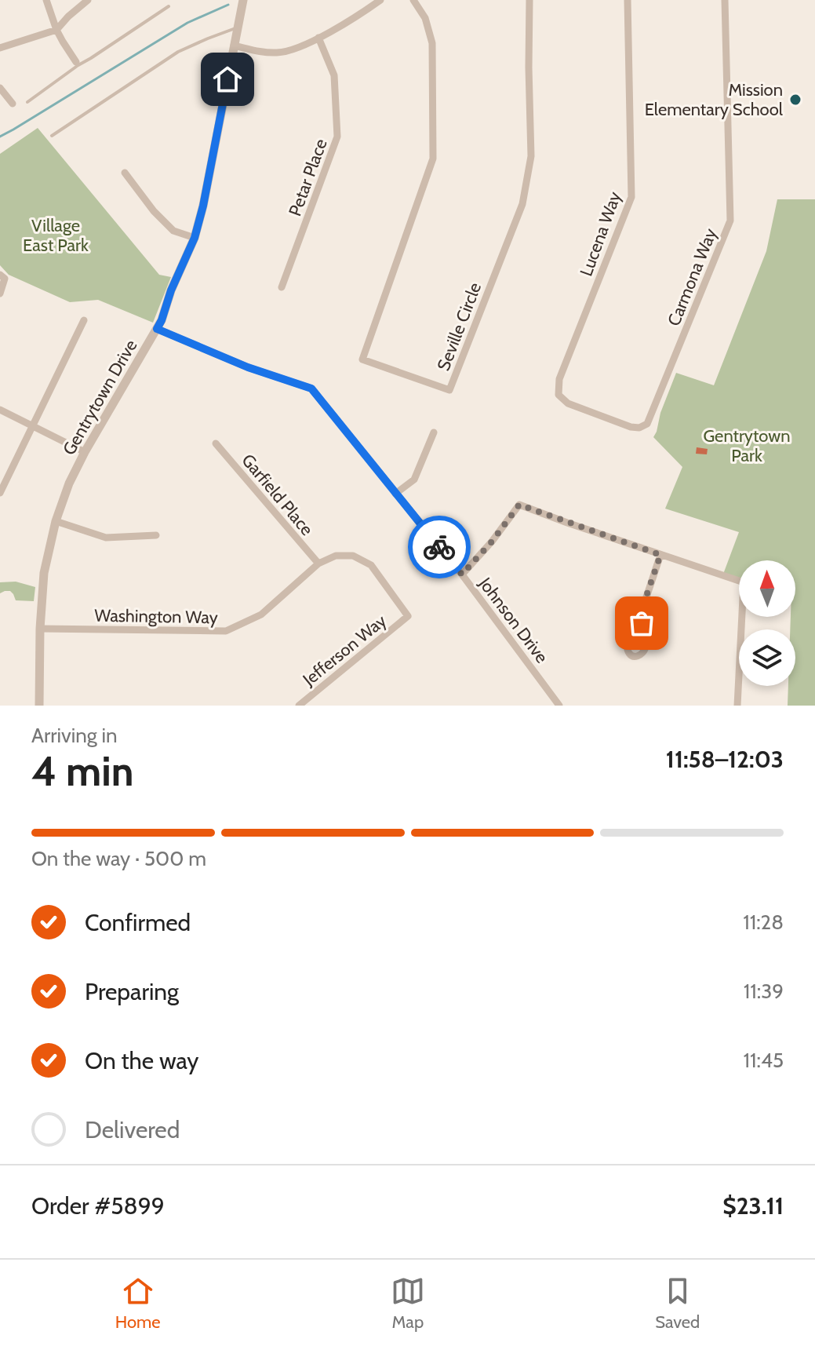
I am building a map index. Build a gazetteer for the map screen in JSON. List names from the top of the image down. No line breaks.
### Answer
{"streets":{"street":["Petar Place","Lucena Way","Carmona Way","Seville Circle","Gentrytown Drive","Garfield Place","Washington Way","Johnson Drive","Jefferson Way"]},"crossings":[["Lucena Way","Carmona Way"],["Gentrytown Drive","Washington Way"],["Gentrytown Drive","Johnson Drive"],["Garfield Place","Washington Way"],["Washington Way","Jefferson Way"]],"parks":["Village East Park","Gentrytown Park"],"places":["Mission Elementary School"],"north":"top","page":{"heading":["4 min","Arriving in","11:58–12:03"],"panel":["Order #5899","$23.11"],"bar":"On the way · 500 m","list":[["Confirmed","11:28"],["Preparing","11:39"],["On the way","11:45"],"Delivered"],"tabs":["Home","Map","Saved"]}}
